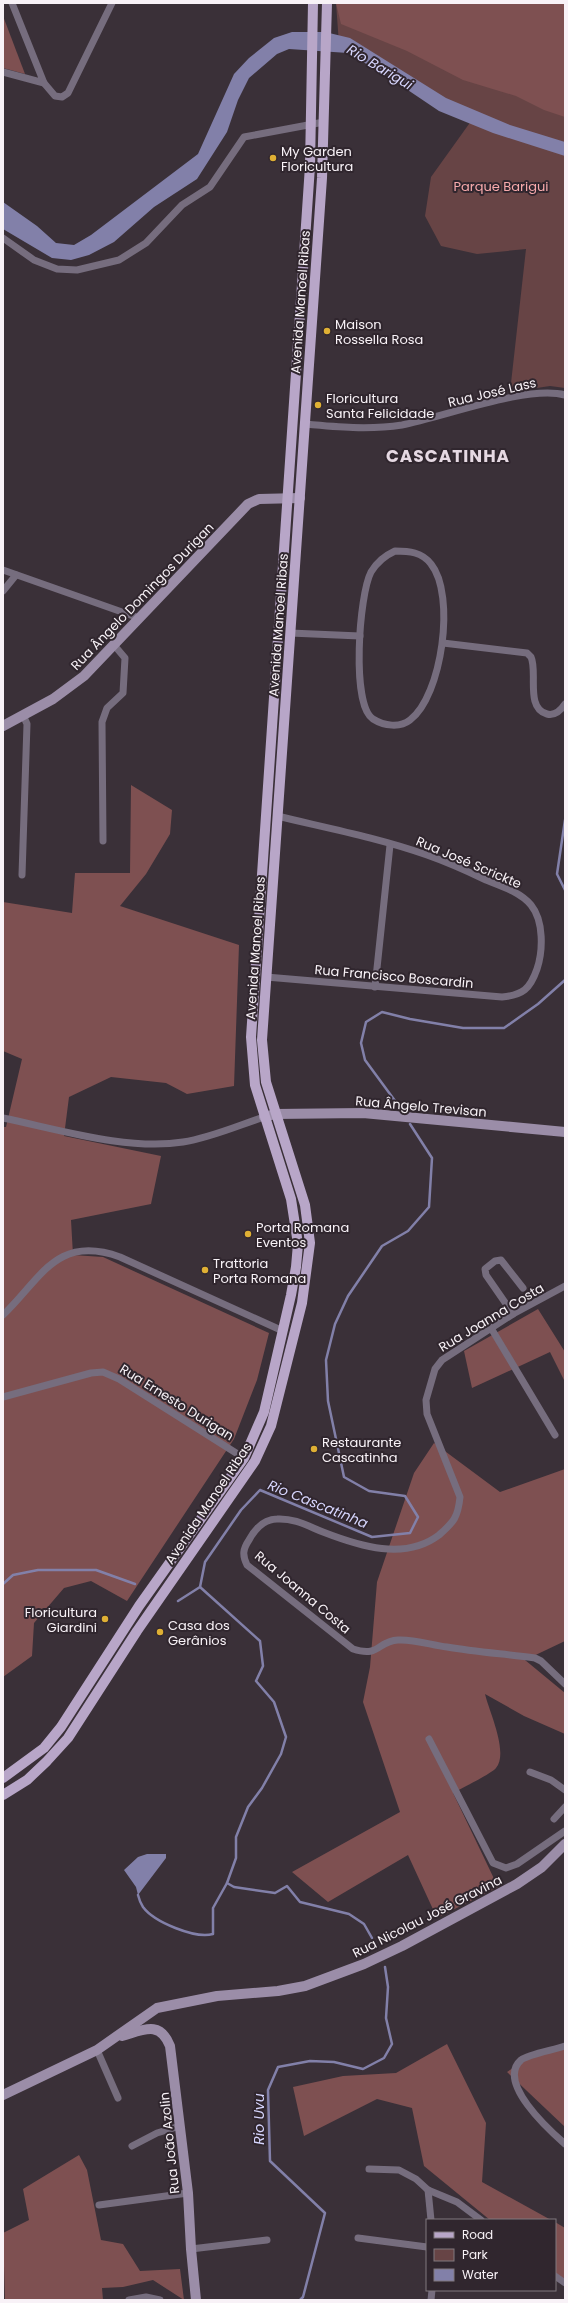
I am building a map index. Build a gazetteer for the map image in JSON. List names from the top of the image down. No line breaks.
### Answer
{"streets":{"main road":["Avenida Manoel Ribas"],"street":["Rua José Lass","Rua Ângelo Domingos Durigan","Rua José Scrickte","Rua Francisco Boscardin","Rua Ângelo Trevisan","Rua Joanna Costa","Rua Ernesto Durigan","Rua Nicolau José Gravina","Rua João Azolin"]},"crossings":[["Avenida Manoel Ribas","Rua José Lass"],["Avenida Manoel Ribas","Rua Ângelo Domingos Durigan"],["Avenida Manoel Ribas","Rua José Scrickte"],["Avenida Manoel Ribas","Rua Francisco Boscardin"],["Avenida Manoel Ribas","Rua Ângelo Trevisan"],["Avenida Manoel Ribas","Rua Ernesto Durigan"],["Rua José Scrickte","Rua Francisco Boscardin"],["Rua Nicolau José Gravina","Rua João Azolin"]],"districts":["CASCATINHA"],"water":["Rio Barigui","Rio Cascatinha","Rio Uvu"],"parks":["Parque Barigui"],"places":["My Garden Floricultura","Maison Rossella Rosa","Floricultura Santa Felicidade","Porta Romana Eventos","Trattoria Porta Romana","Restaurante Cascatinha","Floricultura Giardini","Casa dos Gerânios"],"legend":["Road","Park","Water"]}
